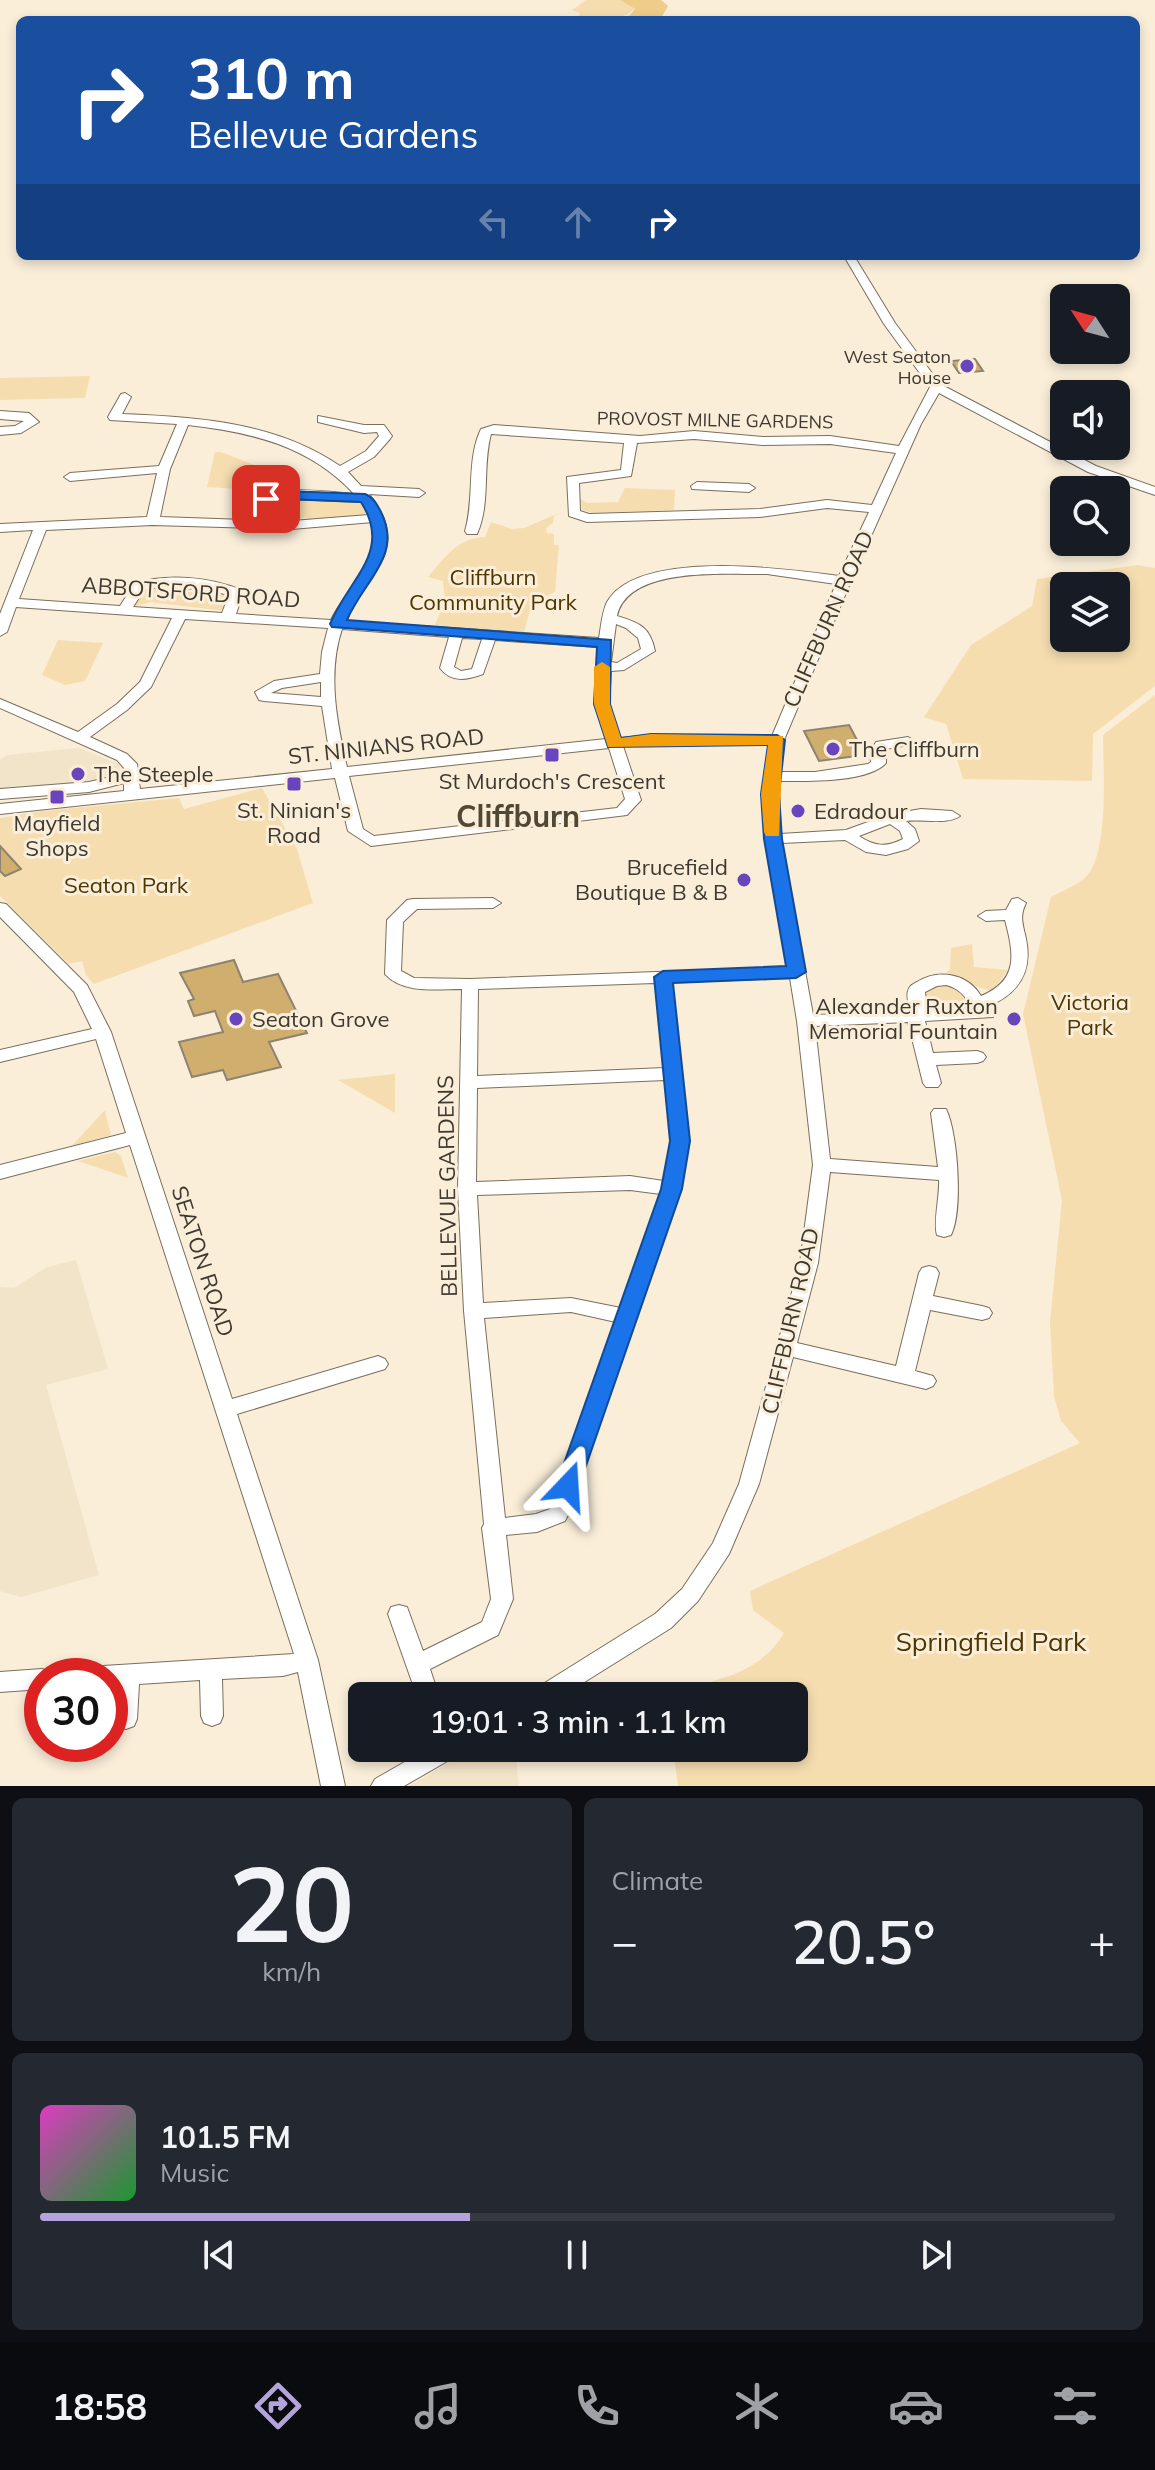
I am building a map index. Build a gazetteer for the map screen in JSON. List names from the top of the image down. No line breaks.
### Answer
{"streets":{"street":["PROVOST MILNE GARDENS","ABBOTSFORD ROAD","CLIFFBURN ROAD","ST. NINIANS ROAD","BELLEVUE GARDENS","SEATON ROAD"]},"crossings":[["PROVOST MILNE GARDENS","CLIFFBURN ROAD"],["CLIFFBURN ROAD","ST. NINIANS ROAD"]],"districts":["Cliffburn"],"parks":["Cliffburn Community Park","Seaton Park","Victoria Park","Springfield Park"],"places":{"other":["West Seaton House","The Cliffburn","The Steeple","Edradour","Brucefield Boutique B & B","Seaton Grove","Alexander Ruxton Memorial Fountain"],"transit":["St Murdoch's Crescent","St. Ninian's Road","Mayfield Shops"]},"north":"top left","page":{"turn":["310 m","Bellevue Gardens"],"limit":"30","trip":"19:01 · 3 min · 1.1 km","tile":[["20","km/h"],"Climate"],"heat":["−","20.5°","+"],"song":["101.5 FM","Music"],"tabs":"18:58"}}
